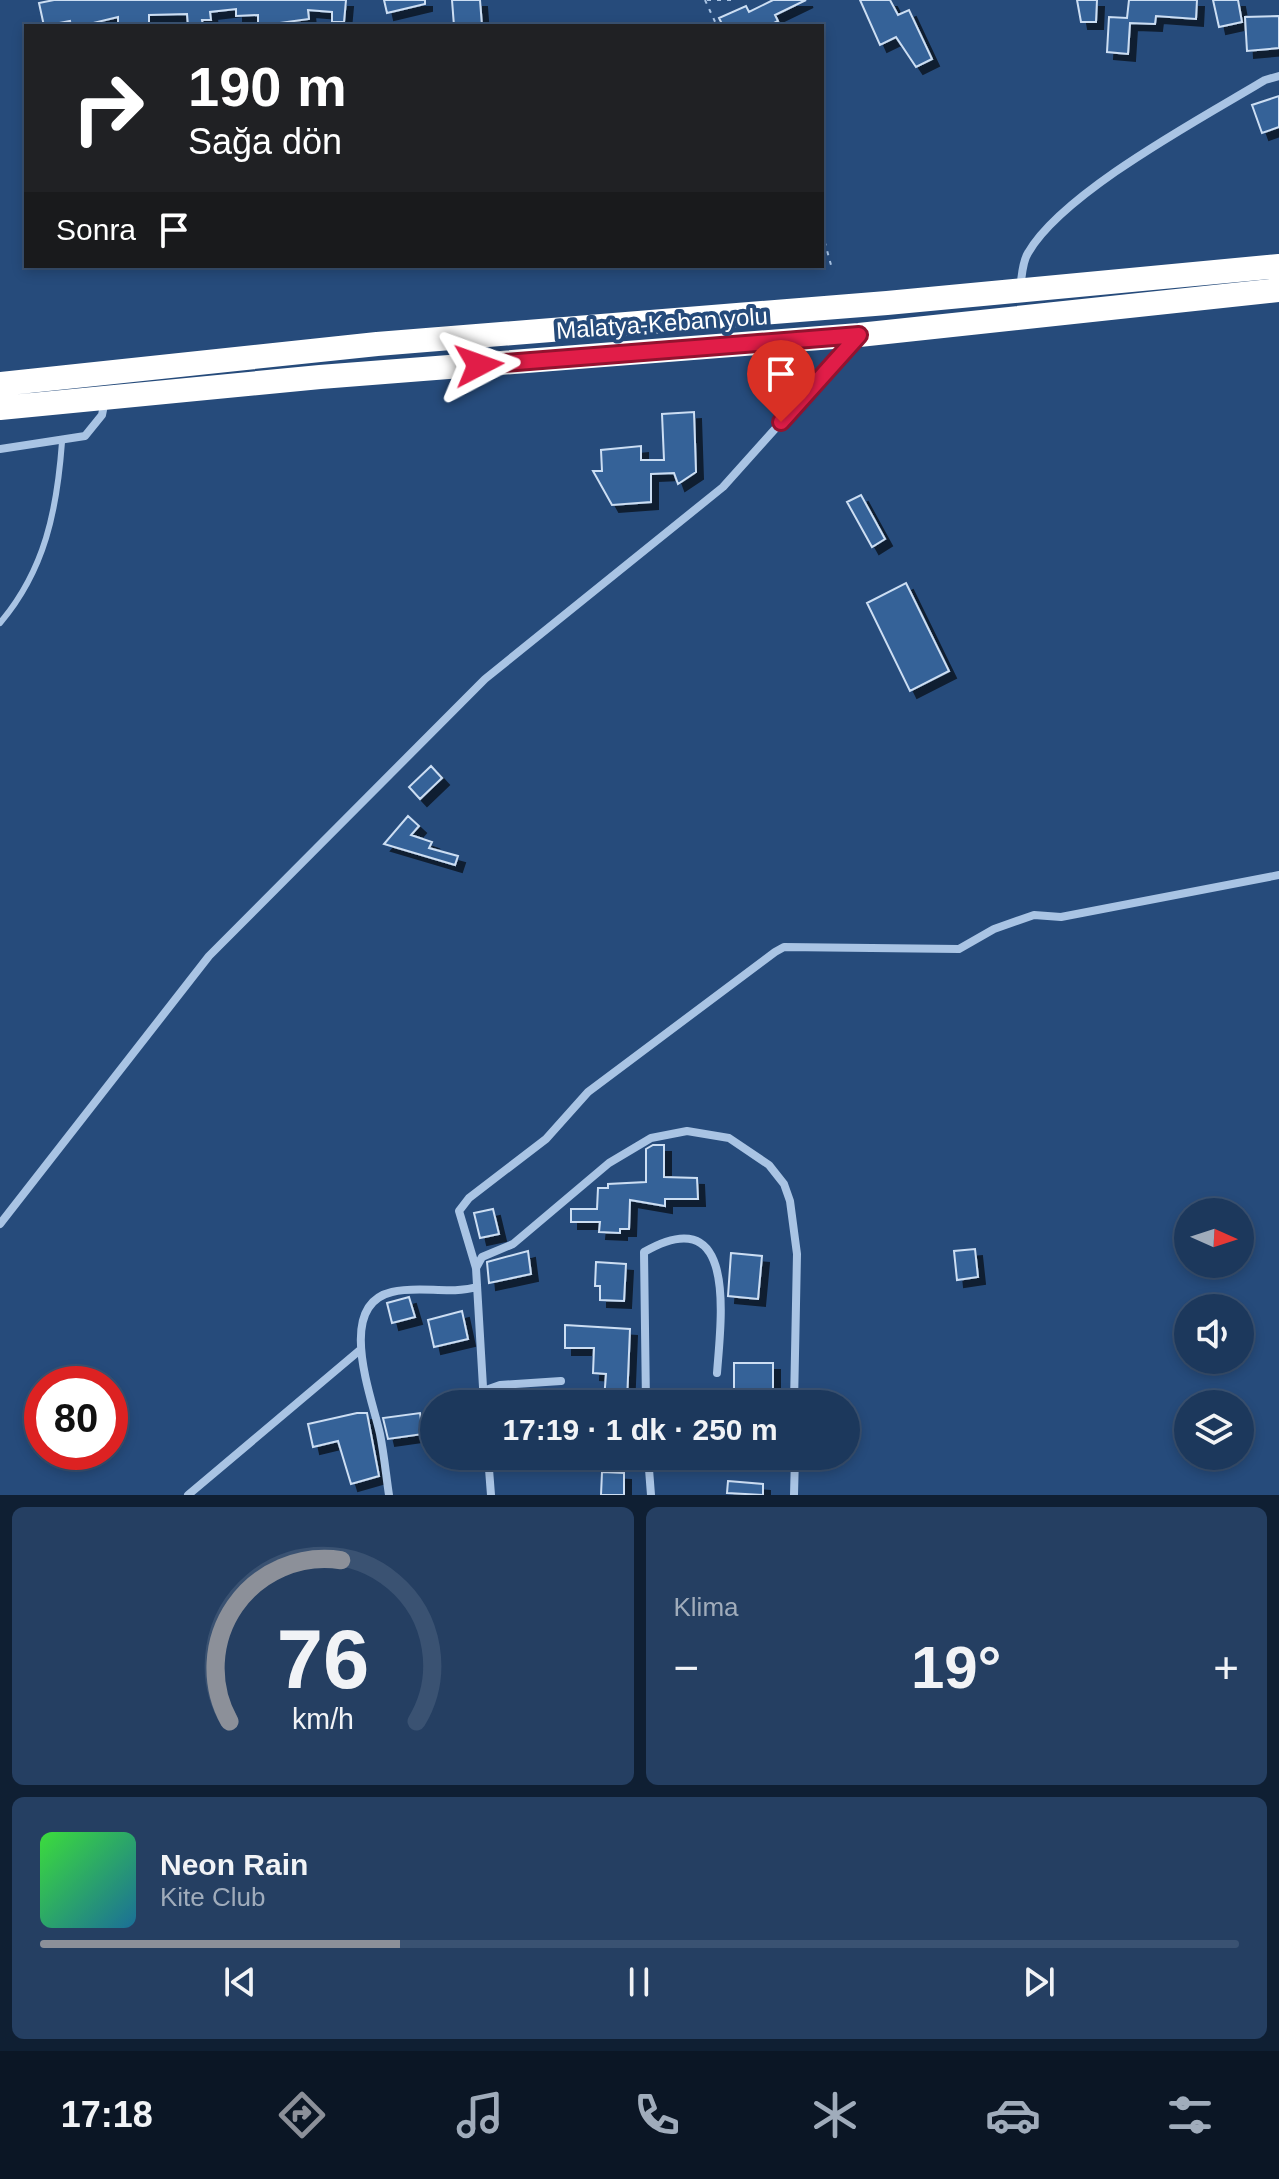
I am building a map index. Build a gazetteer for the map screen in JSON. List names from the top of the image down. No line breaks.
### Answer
{"streets":{"highway":["Malatya-Keban yolu"]},"north":"right","page":{"turn":["190 m","Sağa dön"],"then":"Sonra","limit":"80","trip":"17:19 · 1 dk · 250 m","tile":"Klima","heat":["−","19°","+"],"song":["Neon Rain","Kite Club"],"tabs":"17:18","gauge":["76","km/h"]}}
